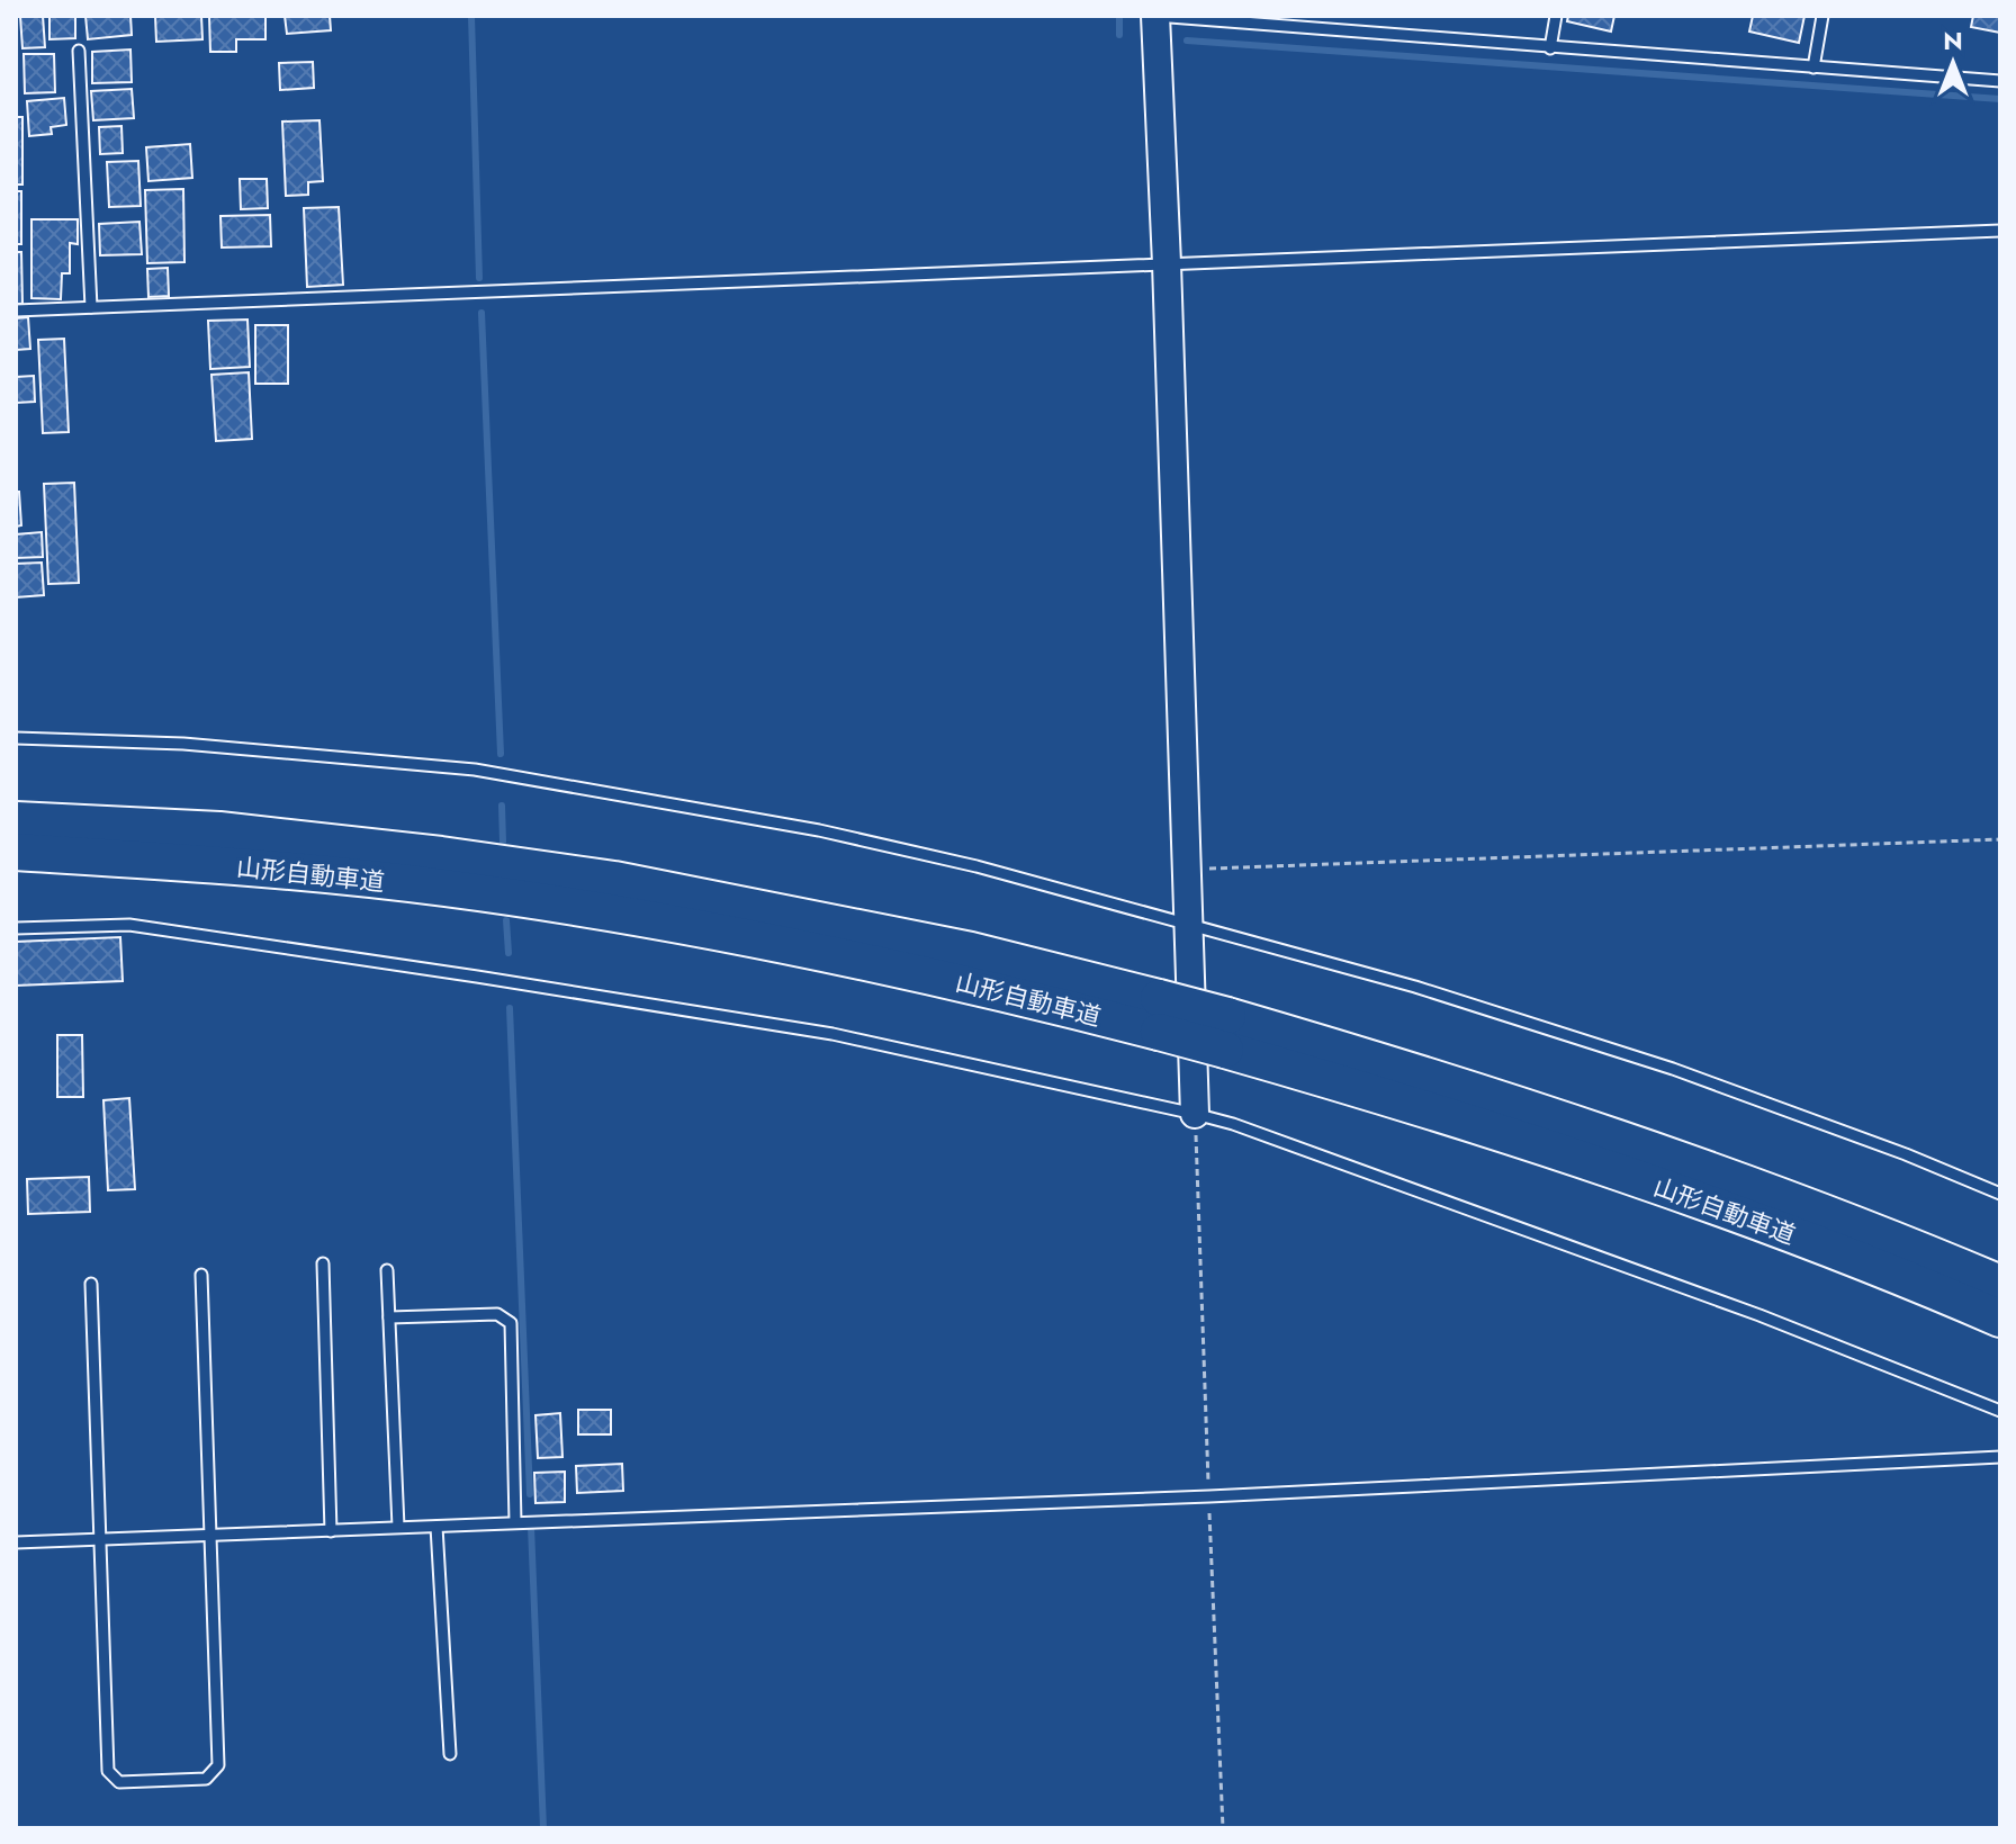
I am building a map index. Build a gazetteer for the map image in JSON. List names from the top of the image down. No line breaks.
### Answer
{"streets":{"highway":["山形自動車道"]},"north":"top"}
